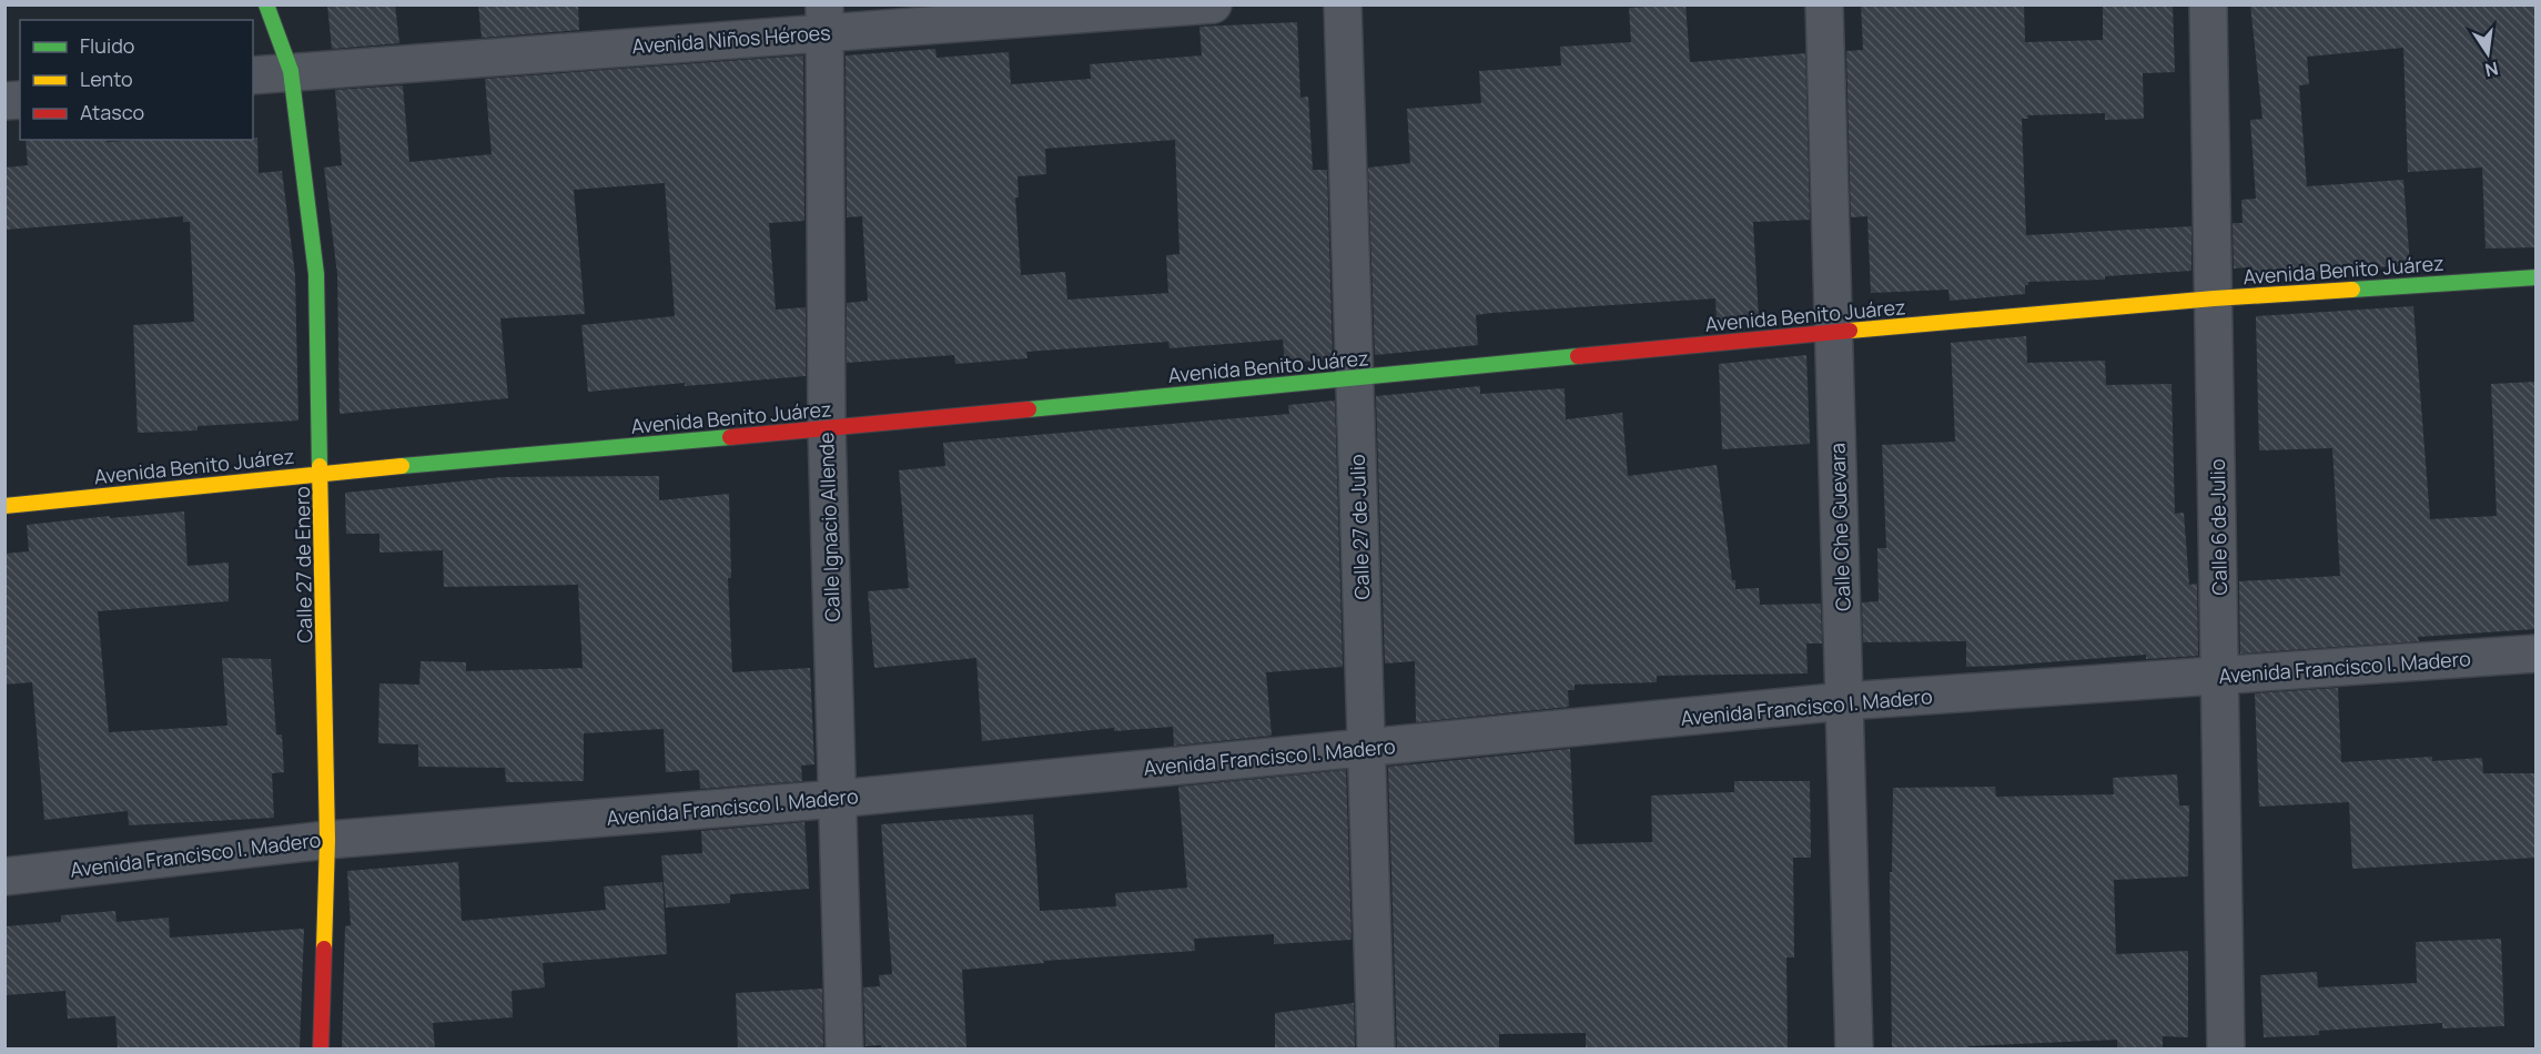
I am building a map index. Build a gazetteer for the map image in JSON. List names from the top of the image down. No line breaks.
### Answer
{"streets":{"street":["Avenida Niños Héroes","Avenida Benito Juárez","Calle Ignacio Allende","Calle 27 de Julio","Calle Che Guevara","Calle 6 de Julio","Calle 27 de Enero","Avenida Francisco I. Madero"]},"crossings":[["Avenida Niños Héroes","Calle Ignacio Allende"],["Avenida Niños Héroes","Calle 27 de Enero"],["Avenida Benito Juárez","Calle Ignacio Allende"],["Avenida Benito Juárez","Calle 27 de Julio"],["Avenida Benito Juárez","Calle Che Guevara"],["Avenida Benito Juárez","Calle 6 de Julio"],["Avenida Benito Juárez","Calle 27 de Enero"],["Calle Ignacio Allende","Avenida Francisco I. Madero"],["Calle 27 de Julio","Avenida Francisco I. Madero"],["Calle Che Guevara","Avenida Francisco I. Madero"],["Calle 6 de Julio","Avenida Francisco I. Madero"],["Calle 27 de Enero","Avenida Francisco I. Madero"]],"legend":["Fluido","Lento","Atasco"],"north":"bottom"}
